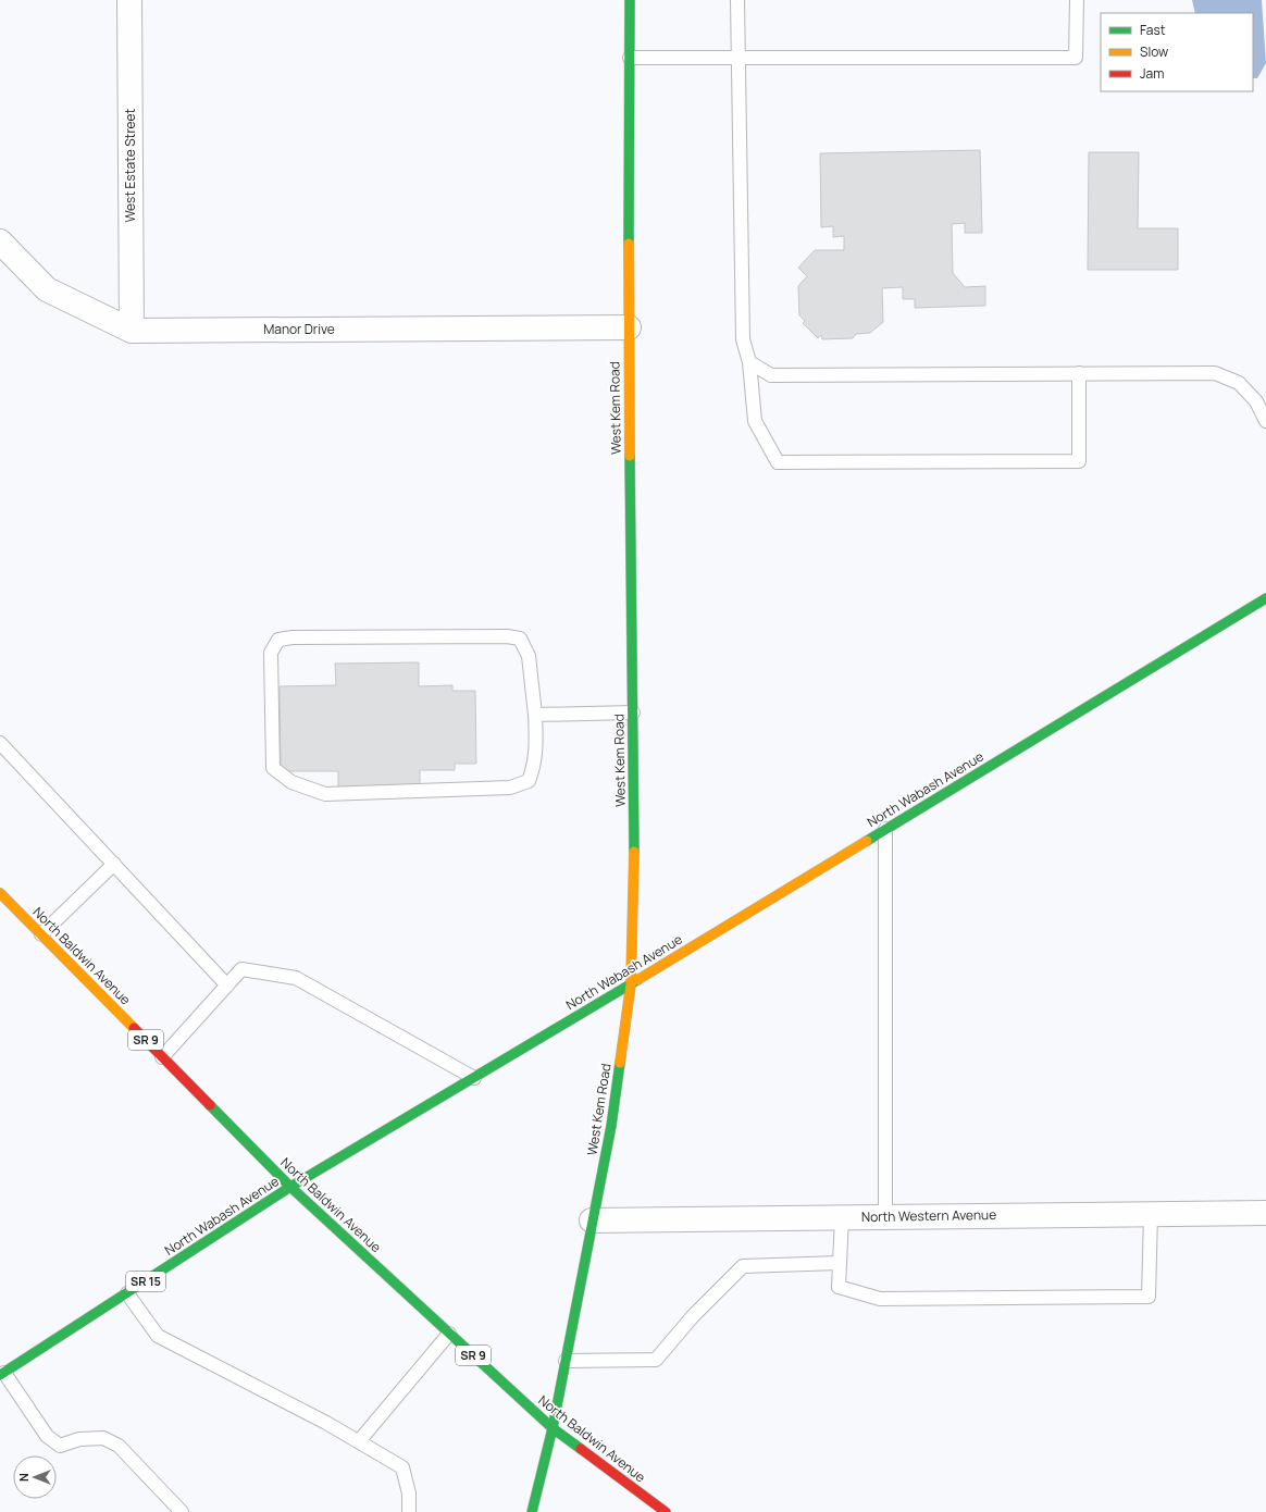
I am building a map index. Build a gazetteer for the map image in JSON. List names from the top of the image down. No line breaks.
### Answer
{"streets":{"main road":["West Kem Road","North Wabash Avenue","North Baldwin Avenue","SR 9","SR 15"],"street":["West Estate Street","Manor Drive","North Western Avenue"]},"crossings":[["West Estate Street","Manor Drive"],["Manor Drive","West Kem Road"],["West Kem Road","North Wabash Avenue"],["West Kem Road","North Baldwin Avenue"],["West Kem Road","North Western Avenue"],["North Wabash Avenue","North Baldwin Avenue"]],"legend":["Fast","Slow","Jam"],"north":"left"}
